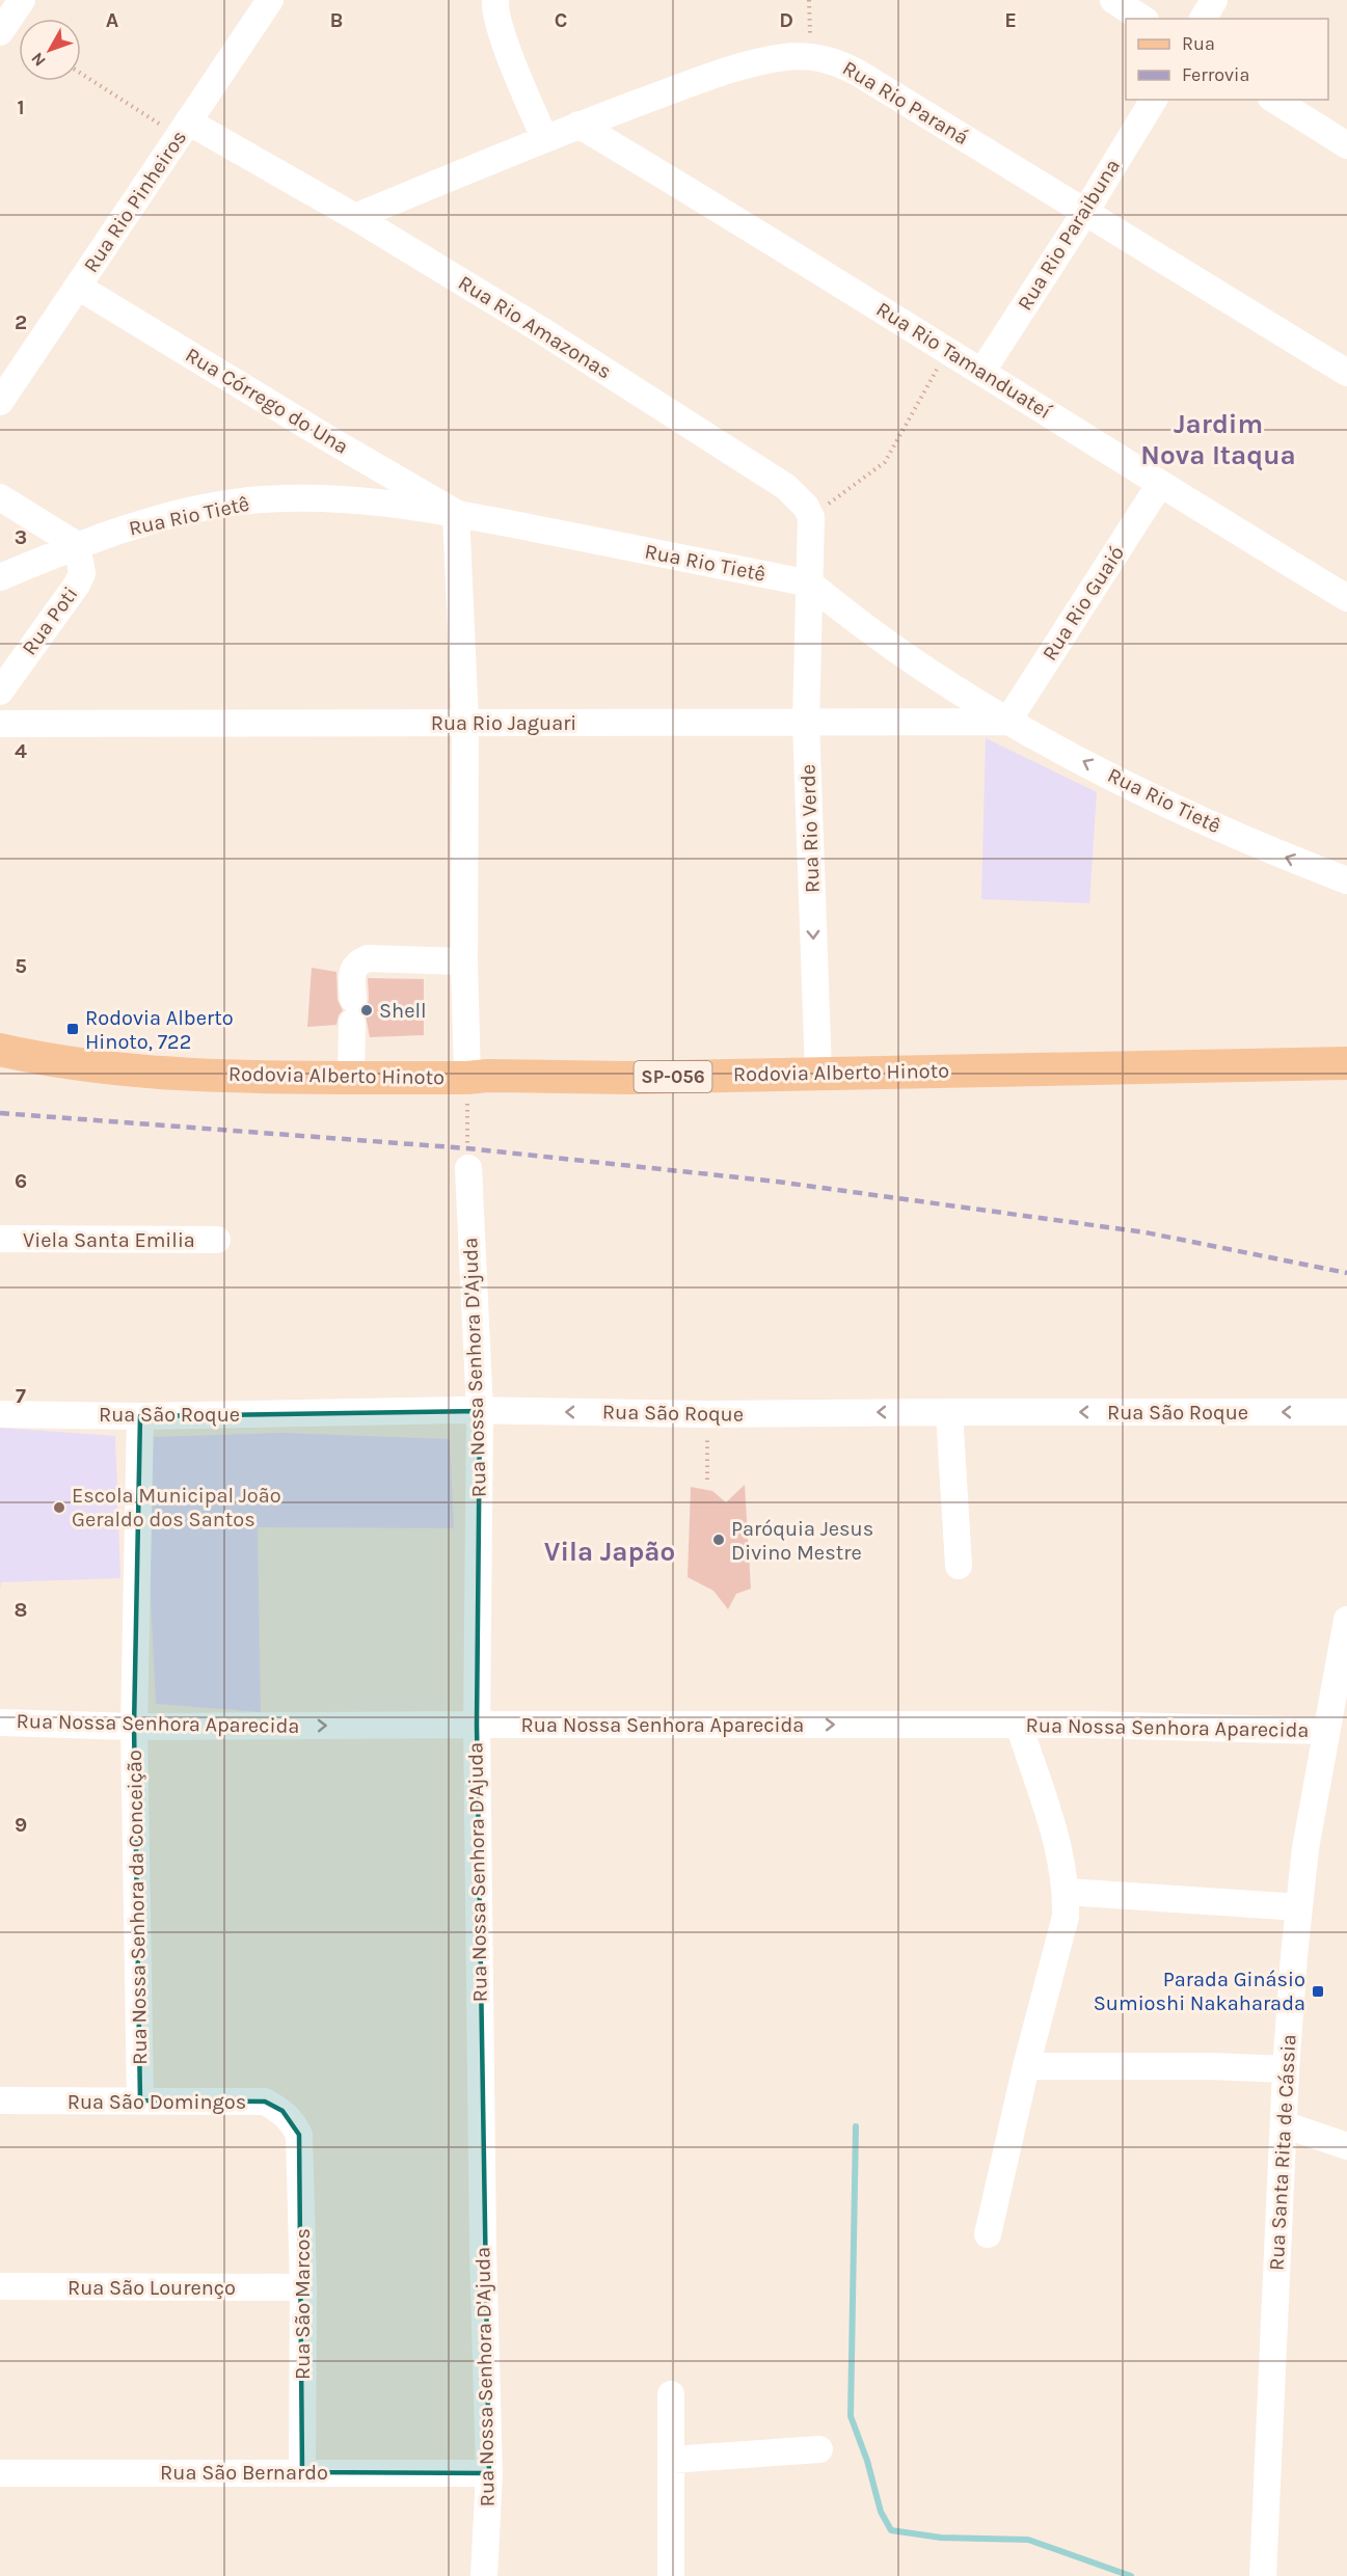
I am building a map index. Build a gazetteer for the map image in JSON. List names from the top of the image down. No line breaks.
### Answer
{"streets":{"main road":["Rodovia Alberto Hinoto","SP-056"],"street":["Rua Rio Paraná","Rua Rio Pinheiros","Rua Rio Paraibuna","Rua Rio Amazonas","Rua Rio Tamanduateí","Rua Córrego do Una","Rua Rio Tietê","Rua Rio Guaió","Rua Poti","Rua Rio Jaguari","Rua Rio Verde","Viela Santa Emilia","Rua Nossa Senhora D'Ajuda","Rua São Roque","Rua Nossa Senhora Aparecida","Rua Nossa Senhora da Conceição","Rua São Domingos","Rua Santa Rita de Cássia","Rua São Lourenço","Rua São Marcos","Rua São Bernardo"]},"crossings":[["Rua Rio Paraná","Rua Rio Paraibuna"],["Rua Rio Paraná","Rua Rio Amazonas"],["Rua Rio Paraná","Rua Rio Tamanduateí"],["Rua Rio Pinheiros","Rua Rio Amazonas"],["Rua Rio Pinheiros","Rua Córrego do Una"],["Rua Rio Paraibuna","Rua Rio Tamanduateí"],["Rua Rio Tamanduateí","Rua Rio Guaió"],["Rua Córrego do Una","Rua Rio Tietê"],["Rua Rio Tietê","Rua Rio Guaió"],["Rua Rio Tietê","Rua Poti"],["Rua Rio Tietê","Rua Rio Jaguari"],["Rua Rio Tietê","Rua Rio Verde"],["Rua Rio Guaió","Rua Rio Jaguari"],["Rua Rio Jaguari","Rua Rio Verde"],["Rua Rio Verde","Rodovia Alberto Hinoto"],["Rua Nossa Senhora D'Ajuda","Rua São Roque"],["Rua Nossa Senhora D'Ajuda","Rua Nossa Senhora Aparecida"],["Rua Nossa Senhora D'Ajuda","Rua São Bernardo"],["Rua São Roque","Rua Nossa Senhora da Conceição"],["Rua Nossa Senhora Aparecida","Rua Nossa Senhora da Conceição"],["Rua Nossa Senhora Aparecida","Rua Santa Rita de Cássia"],["Rua Nossa Senhora da Conceição","Rua São Domingos"],["Rua São Domingos","Rua São Marcos"],["Rua São Lourenço","Rua São Marcos"],["Rua São Marcos","Rua São Bernardo"]],"one_way":["Rua Rio Verde","Rua São Roque","Rua Nossa Senhora Aparecida"],"districts":["Jardim Nova Itaqua","Vila Japão"],"places":{"other":["Shell","Escola Municipal João Geraldo dos Santos","Paróquia Jesus Divino Mestre"],"transit":["Rodovia Alberto Hinoto, 722","Parada Ginásio Sumioshi Nakaharada"]},"legend":["Rua","Ferrovia"],"north":"bottom left","grid":{"columns":["A","B","C","D","E"],"rows":["1","2","3","4","5","6","7","8","9"]}}
